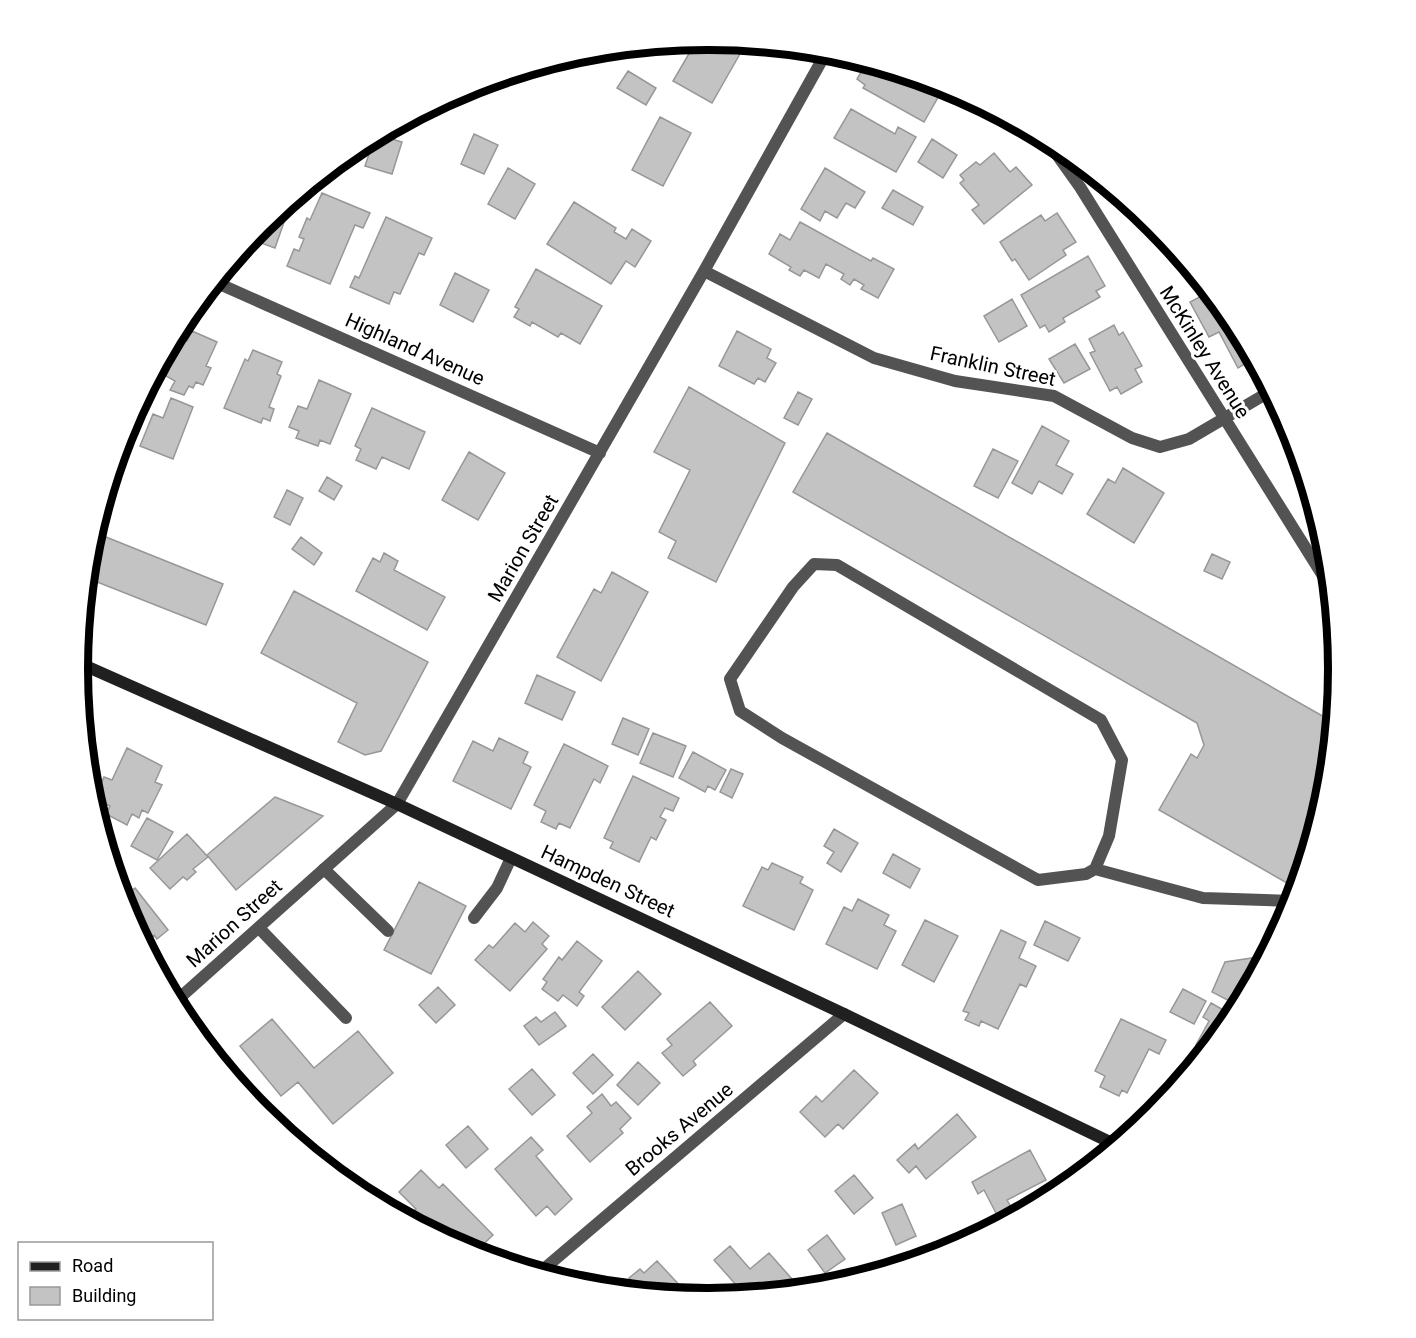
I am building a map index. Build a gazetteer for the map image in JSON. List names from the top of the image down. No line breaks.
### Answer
{"streets":{"main road":["Hampden Street"],"street":["Highland Avenue","McKinley Avenue","Franklin Street","Marion Street","Brooks Avenue"]},"crossings":[["Highland Avenue","Marion Street"],["McKinley Avenue","Franklin Street"],["Franklin Street","Marion Street"],["Marion Street","Hampden Street"],["Hampden Street","Brooks Avenue"]],"legend":["Road","Building"]}
